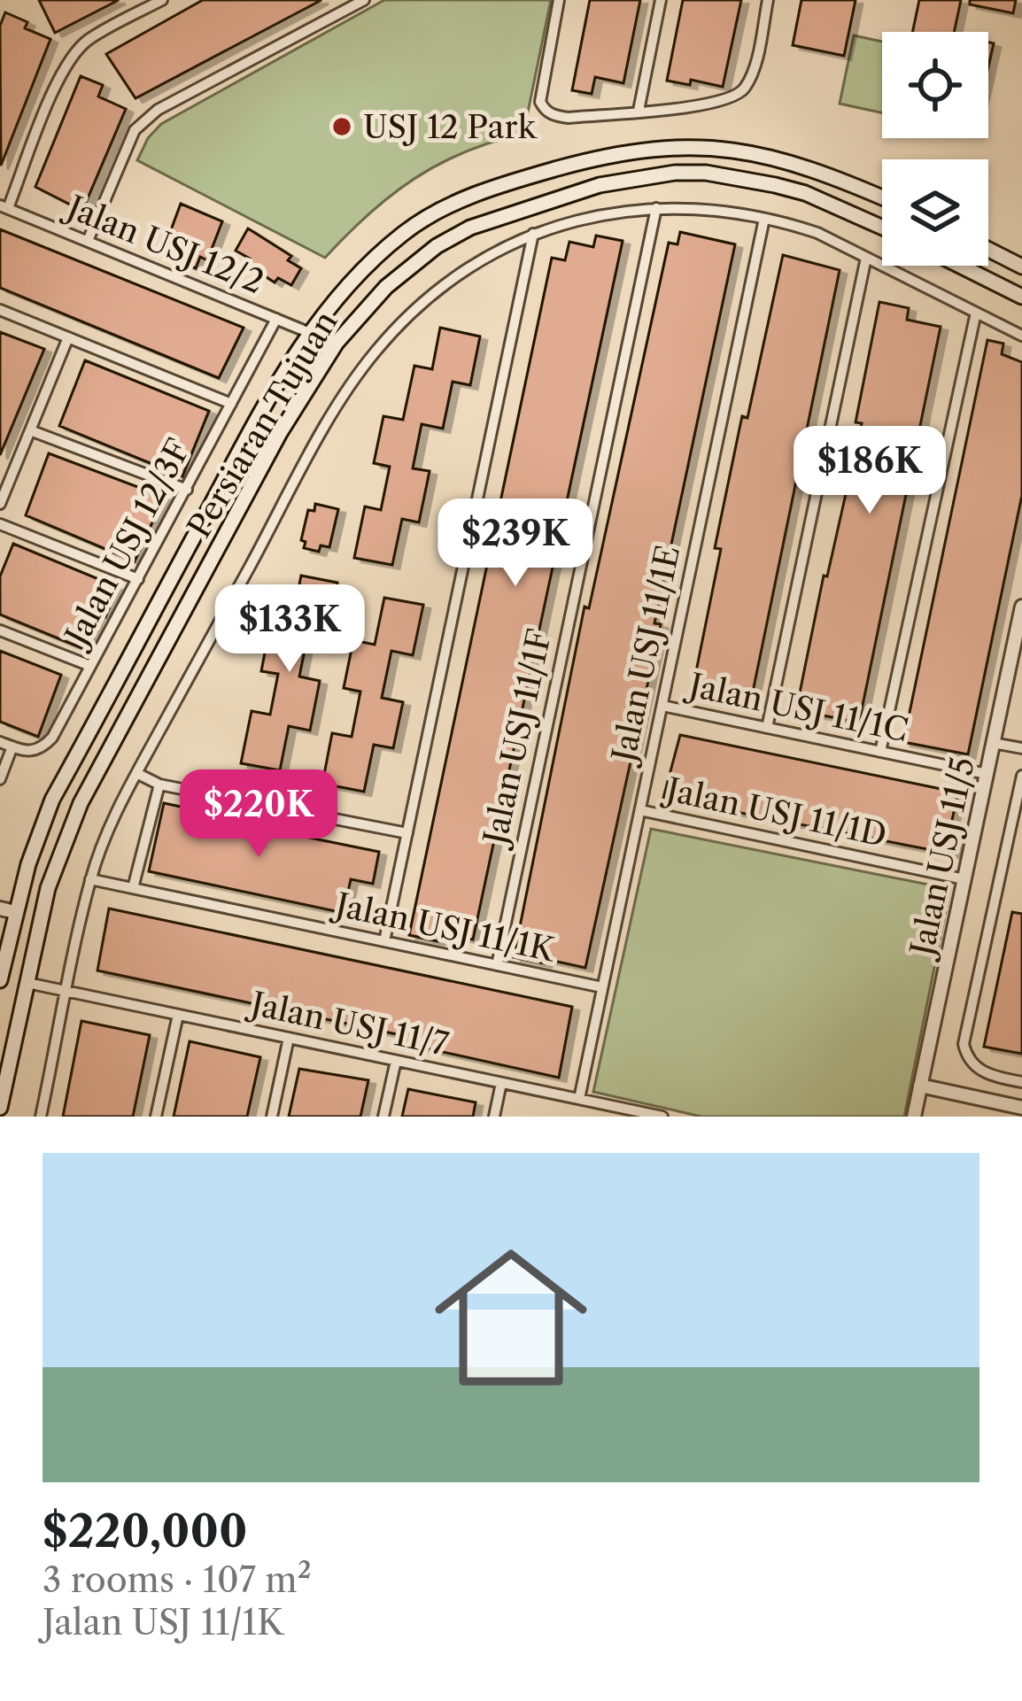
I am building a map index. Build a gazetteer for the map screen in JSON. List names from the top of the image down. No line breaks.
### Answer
{"streets":{"main road":["Persiaran Tujuan"],"street":["Jalan USJ 12/2","Jalan USJ 12/3F","Jalan USJ 11/1E","Jalan USJ 11/1C","Jalan USJ 11/1F","Jalan USJ 11/1D","Jalan USJ 11/5","Jalan USJ 11/1K","Jalan USJ 11/7"]},"crossings":[["Jalan USJ 12/2","Persiaran Tujuan"],["Jalan USJ 12/2","Jalan USJ 12/3F"],["Persiaran Tujuan","Jalan USJ 11/7"],["Jalan USJ 11/1E","Jalan USJ 11/1C"],["Jalan USJ 11/1E","Jalan USJ 11/1D"],["Jalan USJ 11/1E","Jalan USJ 11/1K"],["Jalan USJ 11/1E","Jalan USJ 11/7"],["Jalan USJ 11/1C","Jalan USJ 11/5"],["Jalan USJ 11/1F","Jalan USJ 11/1K"],["Jalan USJ 11/1D","Jalan USJ 11/5"]],"places":["USJ 12 Park"],"page":{"price":["$186K","$239K","$133K","$220K"],"list":[{"name":"$220,000","note":"3 rooms · 107 m² · Jalan USJ 11/1K"}]}}
